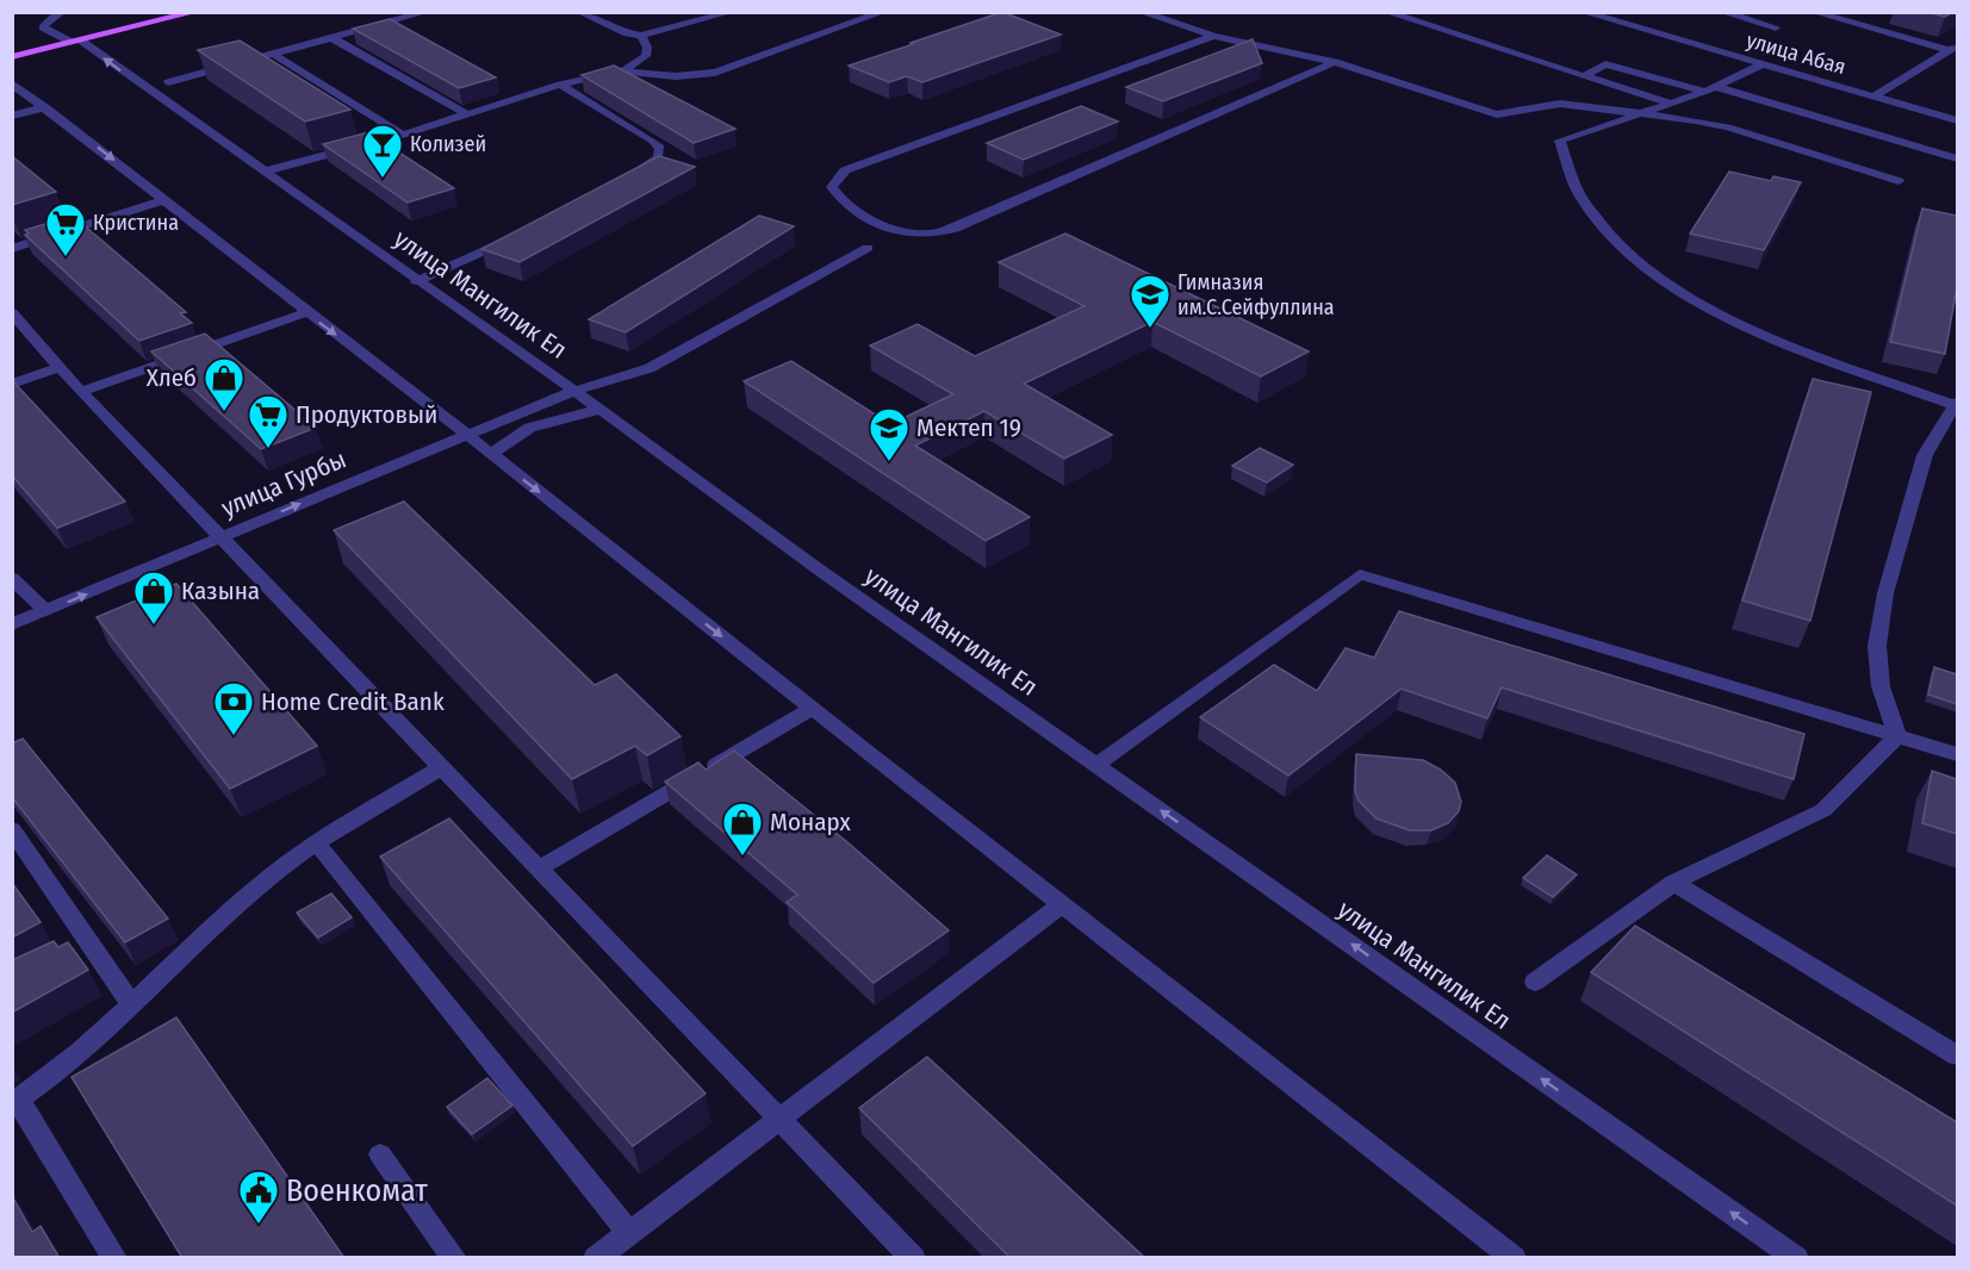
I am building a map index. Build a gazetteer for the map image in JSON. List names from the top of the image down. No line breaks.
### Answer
{"streets":{"street":["улица Абая","улица Мангилик Ел","улица Гурбы"]},"crossings":[["улица Мангилик Ел","улица Гурбы"]],"one_way":["улица Гурбы"],"places":{"bar":["Колизей"],"supermarket":["Кристина","Продуктовый"],"school or university":["Гимназия им.С.Сейфуллина","Мектеп 19"],"shop":["Хлеб","Казына","Монарх"],"bank":["Home Credit Bank"],"public building":["Военкомат"]}}
